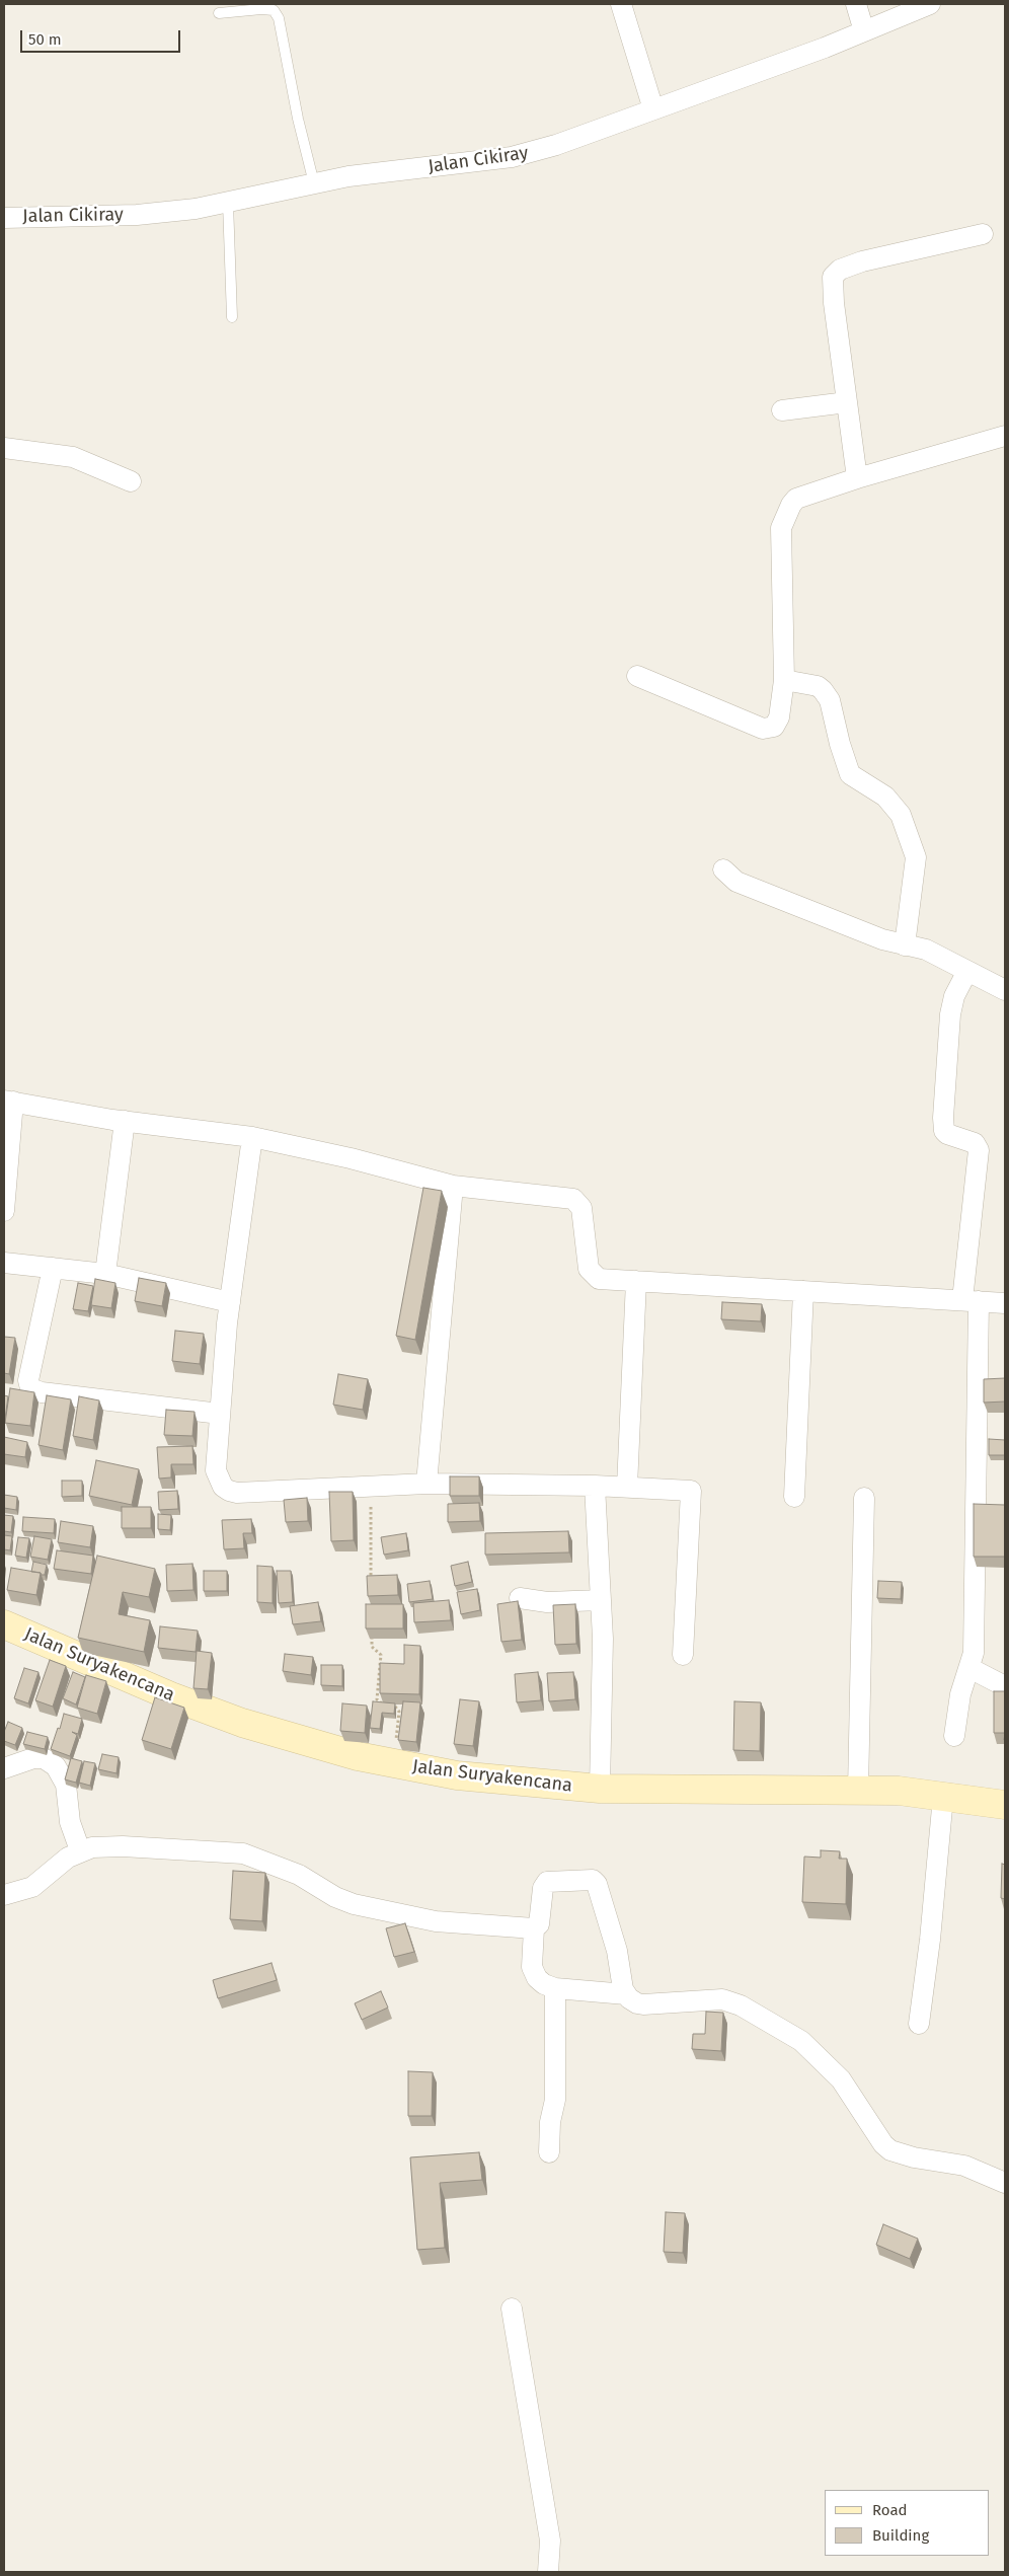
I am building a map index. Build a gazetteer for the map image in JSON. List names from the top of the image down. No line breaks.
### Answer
{"streets":{"street":["Jalan Cikiray","Jalan Suryakencana"]},"legend":["Road","Building"],"scale_bar":"50 m"}
